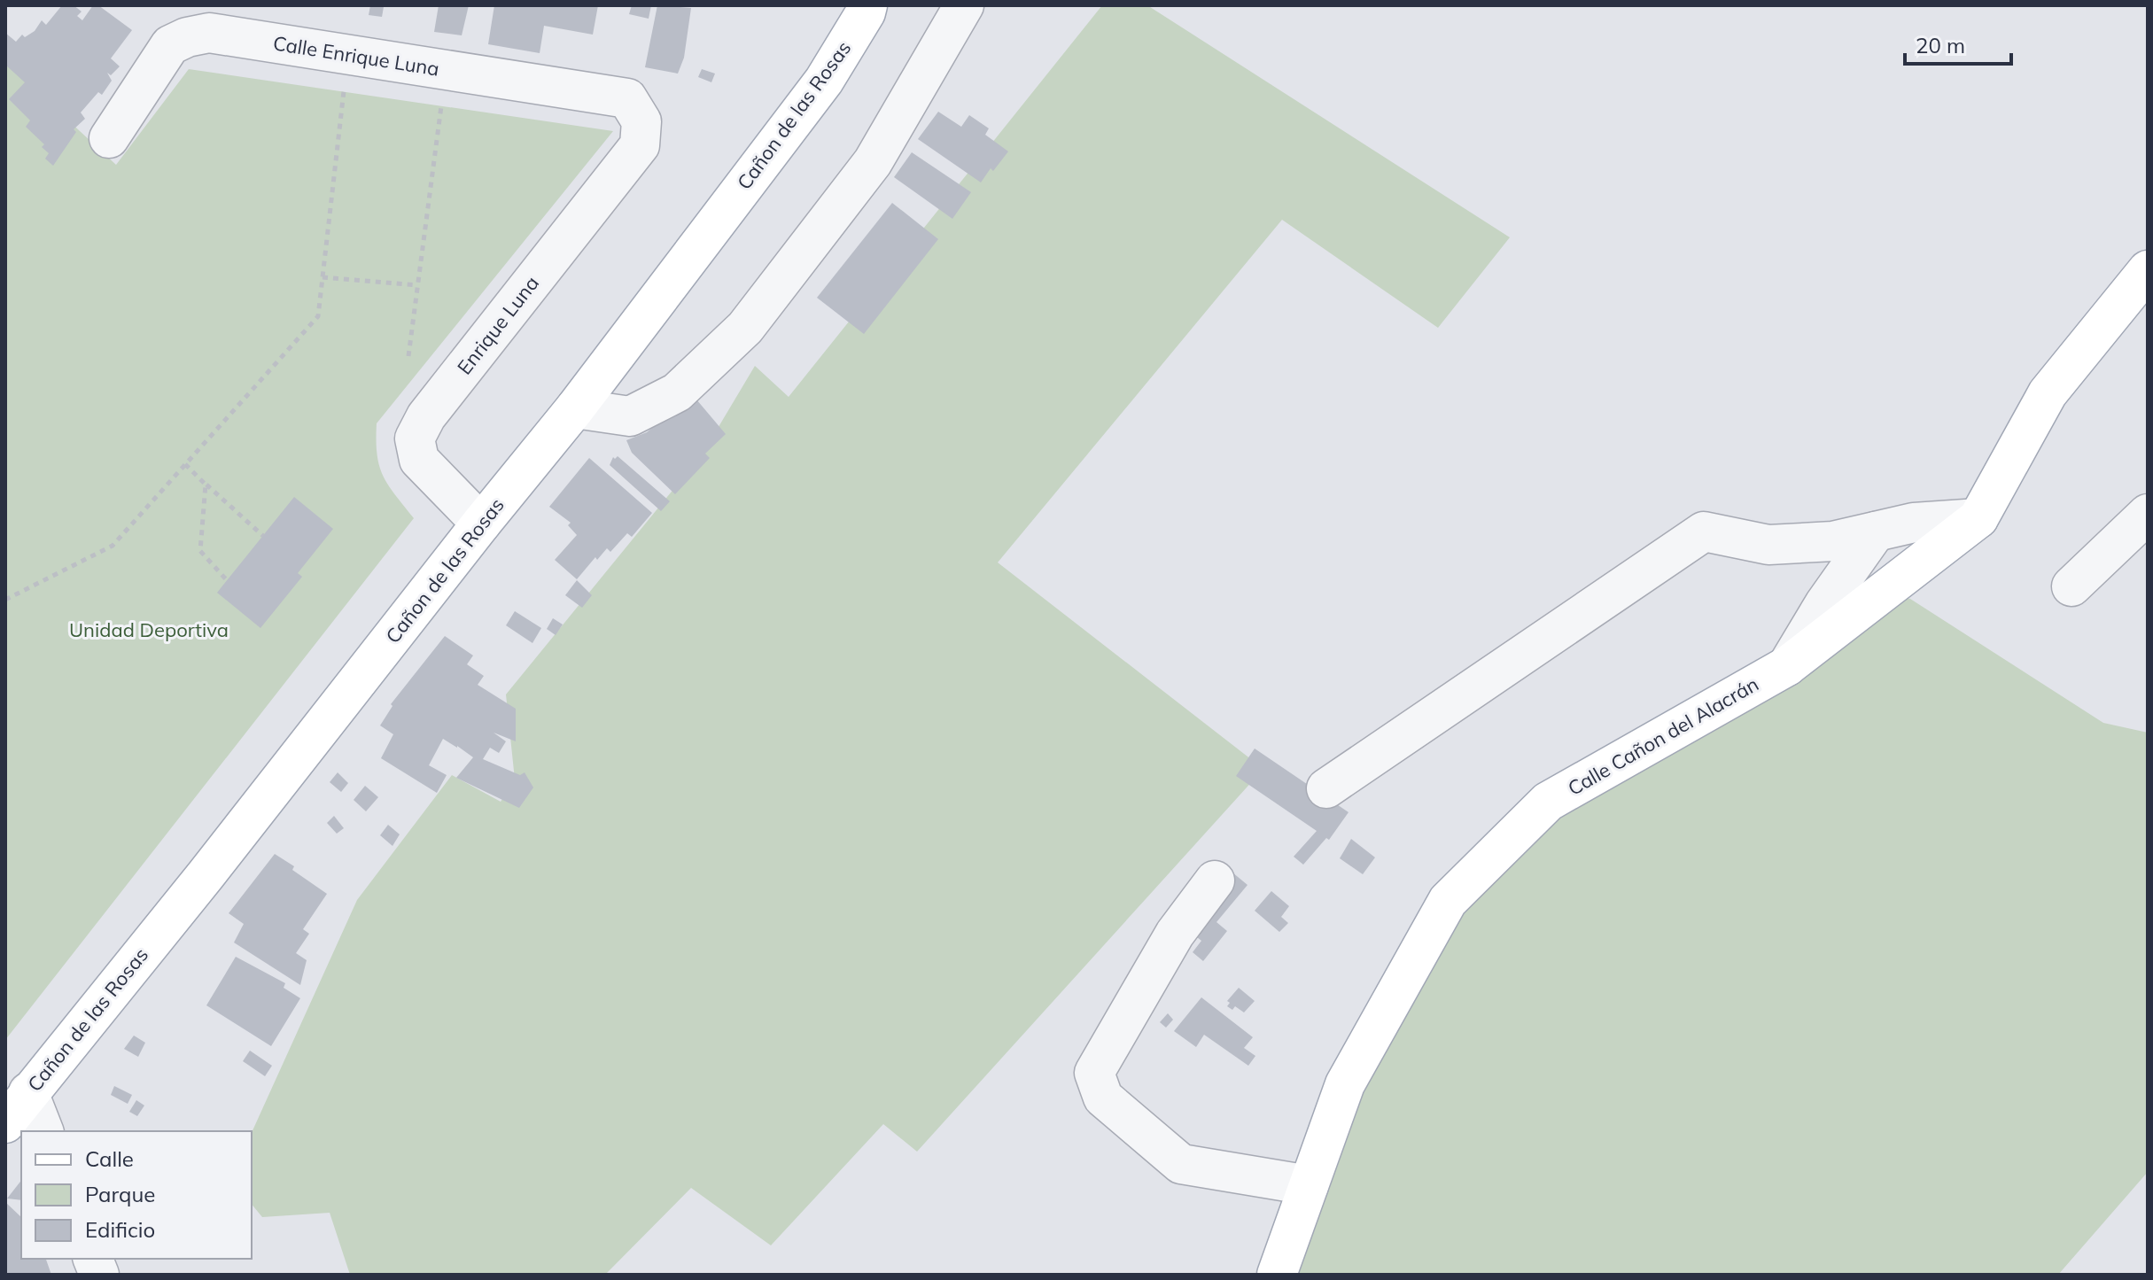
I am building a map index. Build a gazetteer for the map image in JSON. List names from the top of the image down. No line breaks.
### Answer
{"streets":{"main road":["Cañon de las Rosas","Calle Cañon del Alacrán"],"street":["Calle Enrique Luna","Enrique Luna"]},"crossings":[["Calle Enrique Luna","Enrique Luna"],["Cañon de las Rosas","Enrique Luna"]],"parks":["Unidad Deportiva"],"legend":["Calle","Parque","Edificio"],"scale_bar":"20 m"}
